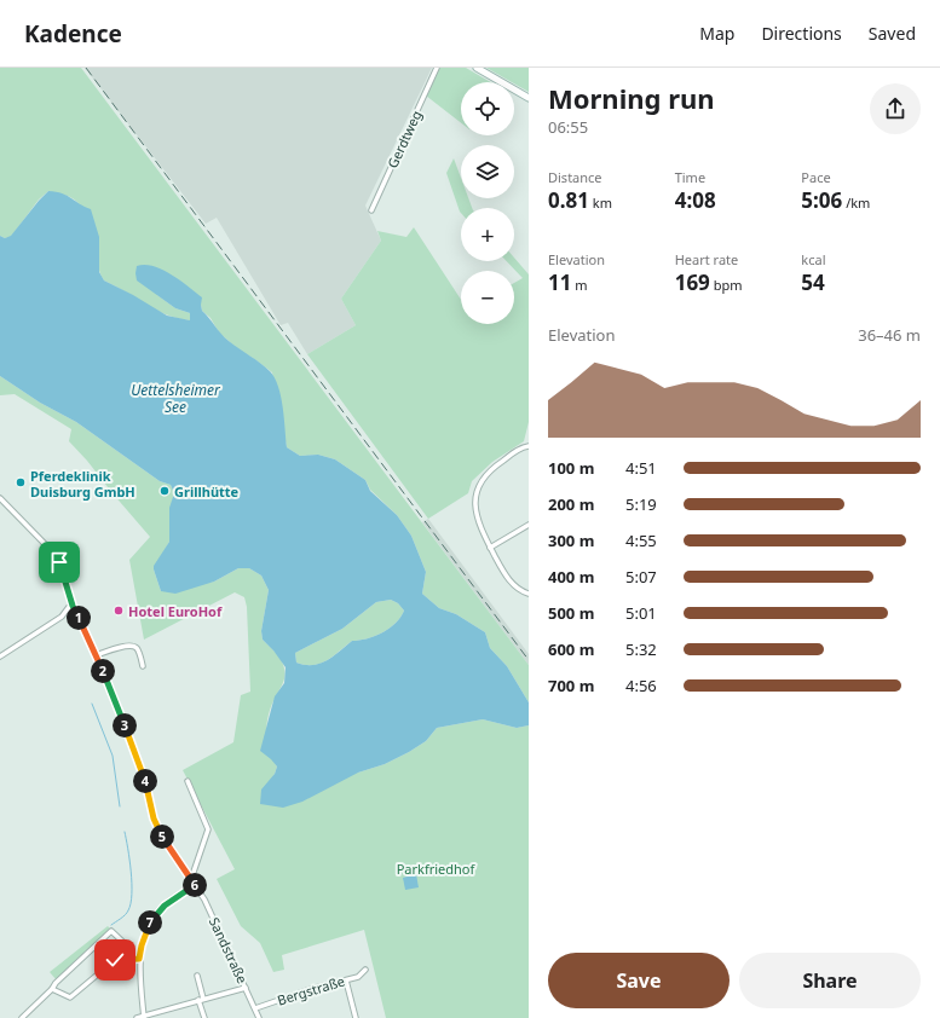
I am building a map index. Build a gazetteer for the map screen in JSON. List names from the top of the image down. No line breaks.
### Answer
{"streets":{"street":["Gerdtweg","Sandstraße","Bergstraße"]},"crossings":[["Sandstraße","Bergstraße"]],"water":["Uettelsheimer See"],"parks":["Parkfriedhof"],"places":["Pferdeklinik Duisburg GmbH","Grillhütte","Hotel EuroHof"],"page":{"header":"Kadence","nav":["Map","Directions","Saved"],"heading":["Morning run","06:55"],"map_buttons":["+","−"],"stats":[["Distance","0.81 km"],["Time","4:08"],["Pace","5:06 /km"],["Elevation","11 m"],["Heart rate","169 bpm"],["kcal","54"]],"chart":["Elevation","36–46 m"],"list":[{"name":"100 m","note":"4:51"},{"name":"200 m","note":"5:19"},{"name":"300 m","note":"4:55"},{"name":"400 m","note":"5:07"},{"name":"500 m","note":"5:01"},{"name":"600 m","note":"5:32"},{"name":"700 m","note":"4:56"}],"pins":["1","2","3","4","5","6","7"],"buttons":["Save","Share"]}}
